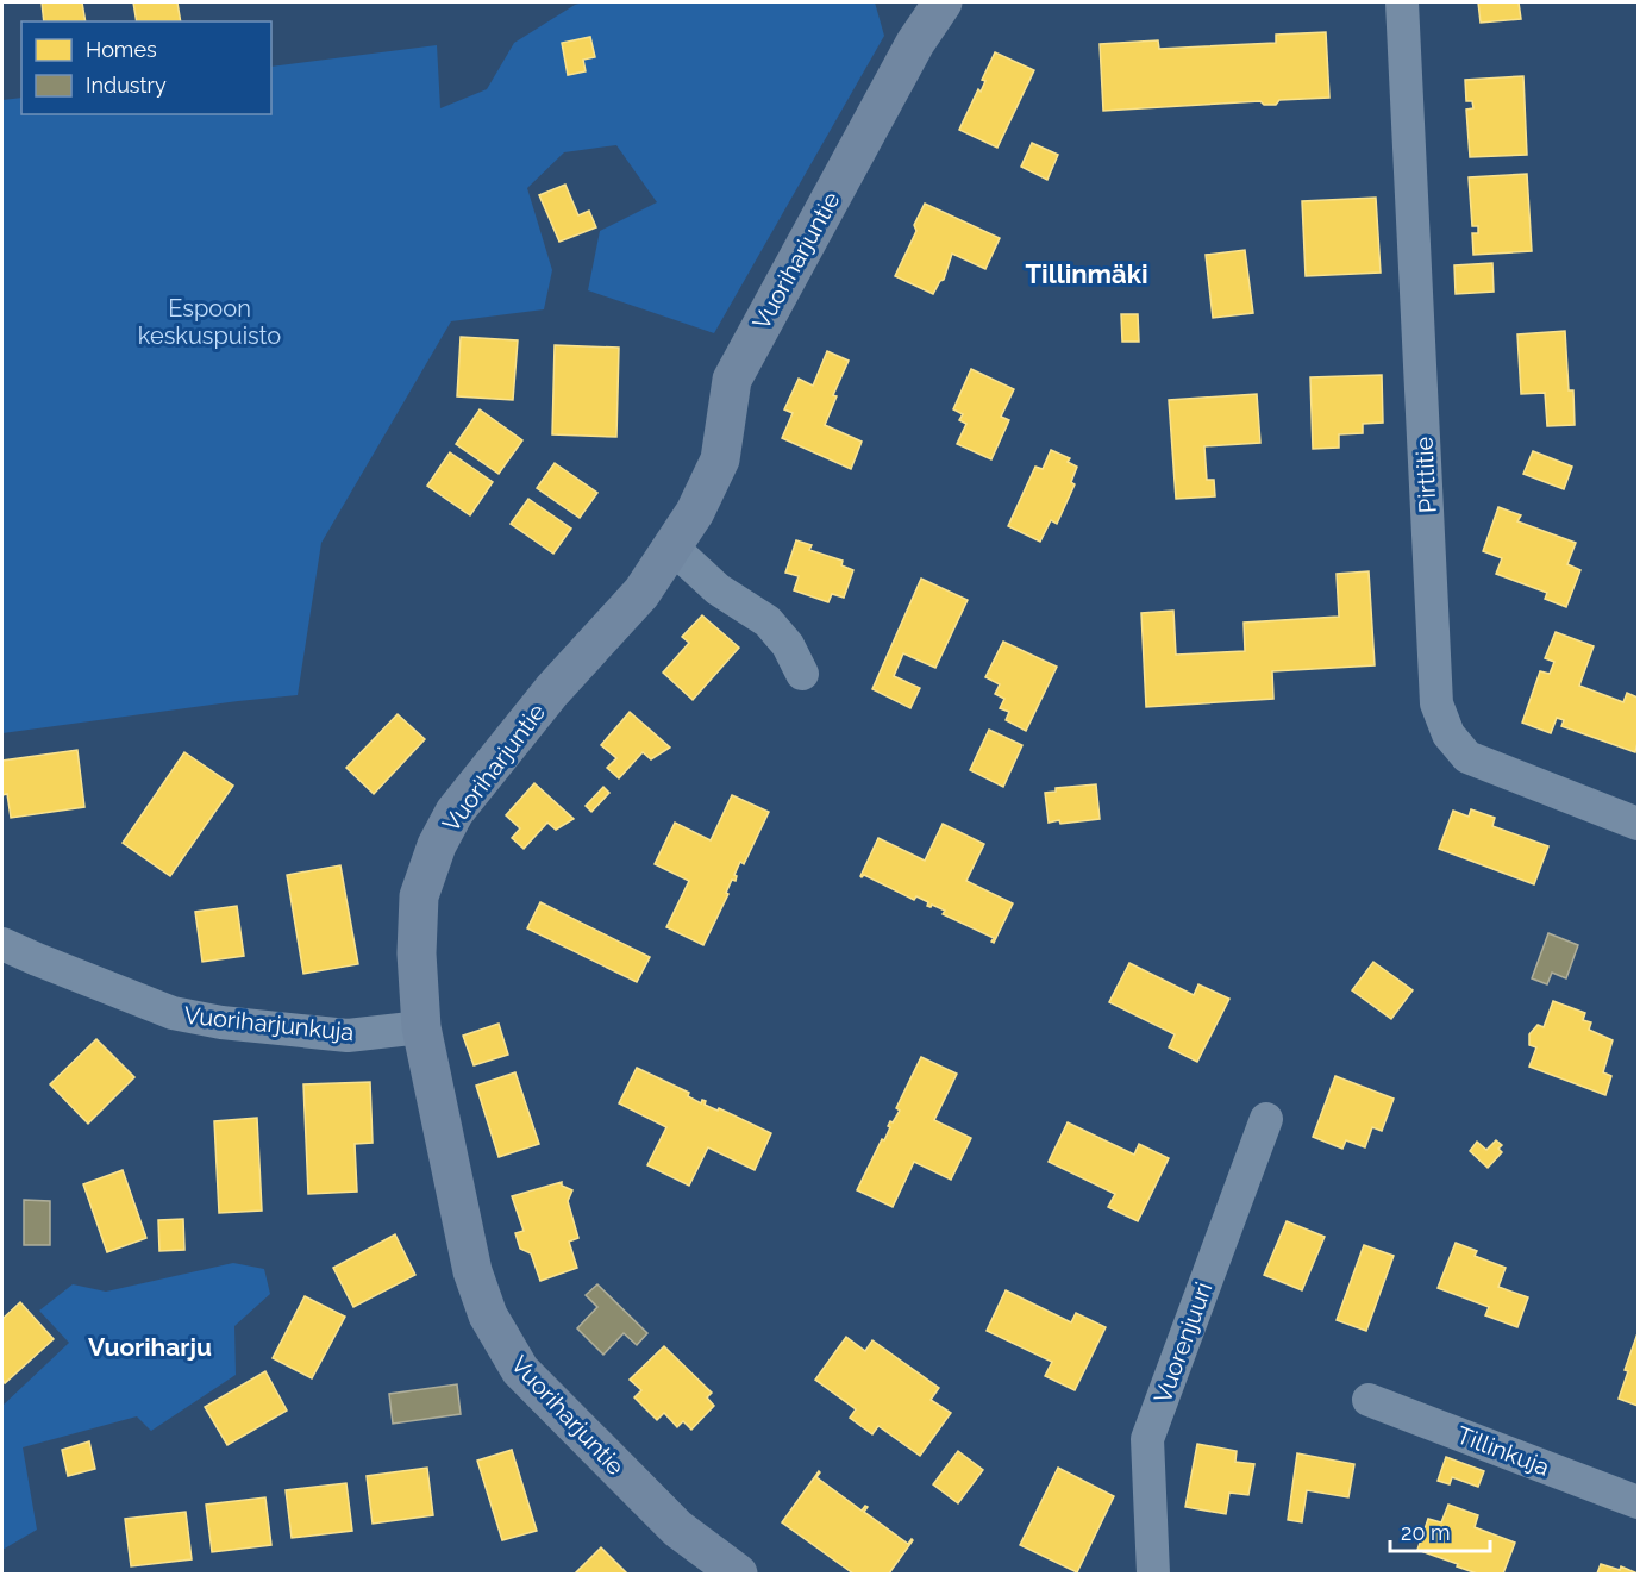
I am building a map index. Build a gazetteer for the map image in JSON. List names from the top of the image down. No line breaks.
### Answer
{"streets":{"street":["Vuoriharjuntie","Pirttitie","Vuoriharjunkuja","Vuorenjuuri","Tillinkuja"]},"crossings":[["Vuoriharjuntie","Vuoriharjunkuja"]],"districts":["Tillinmäki","Vuoriharju"],"parks":["Espoon keskuspuisto"],"legend":["Homes","Industry"],"scale_bar":"20 m"}
